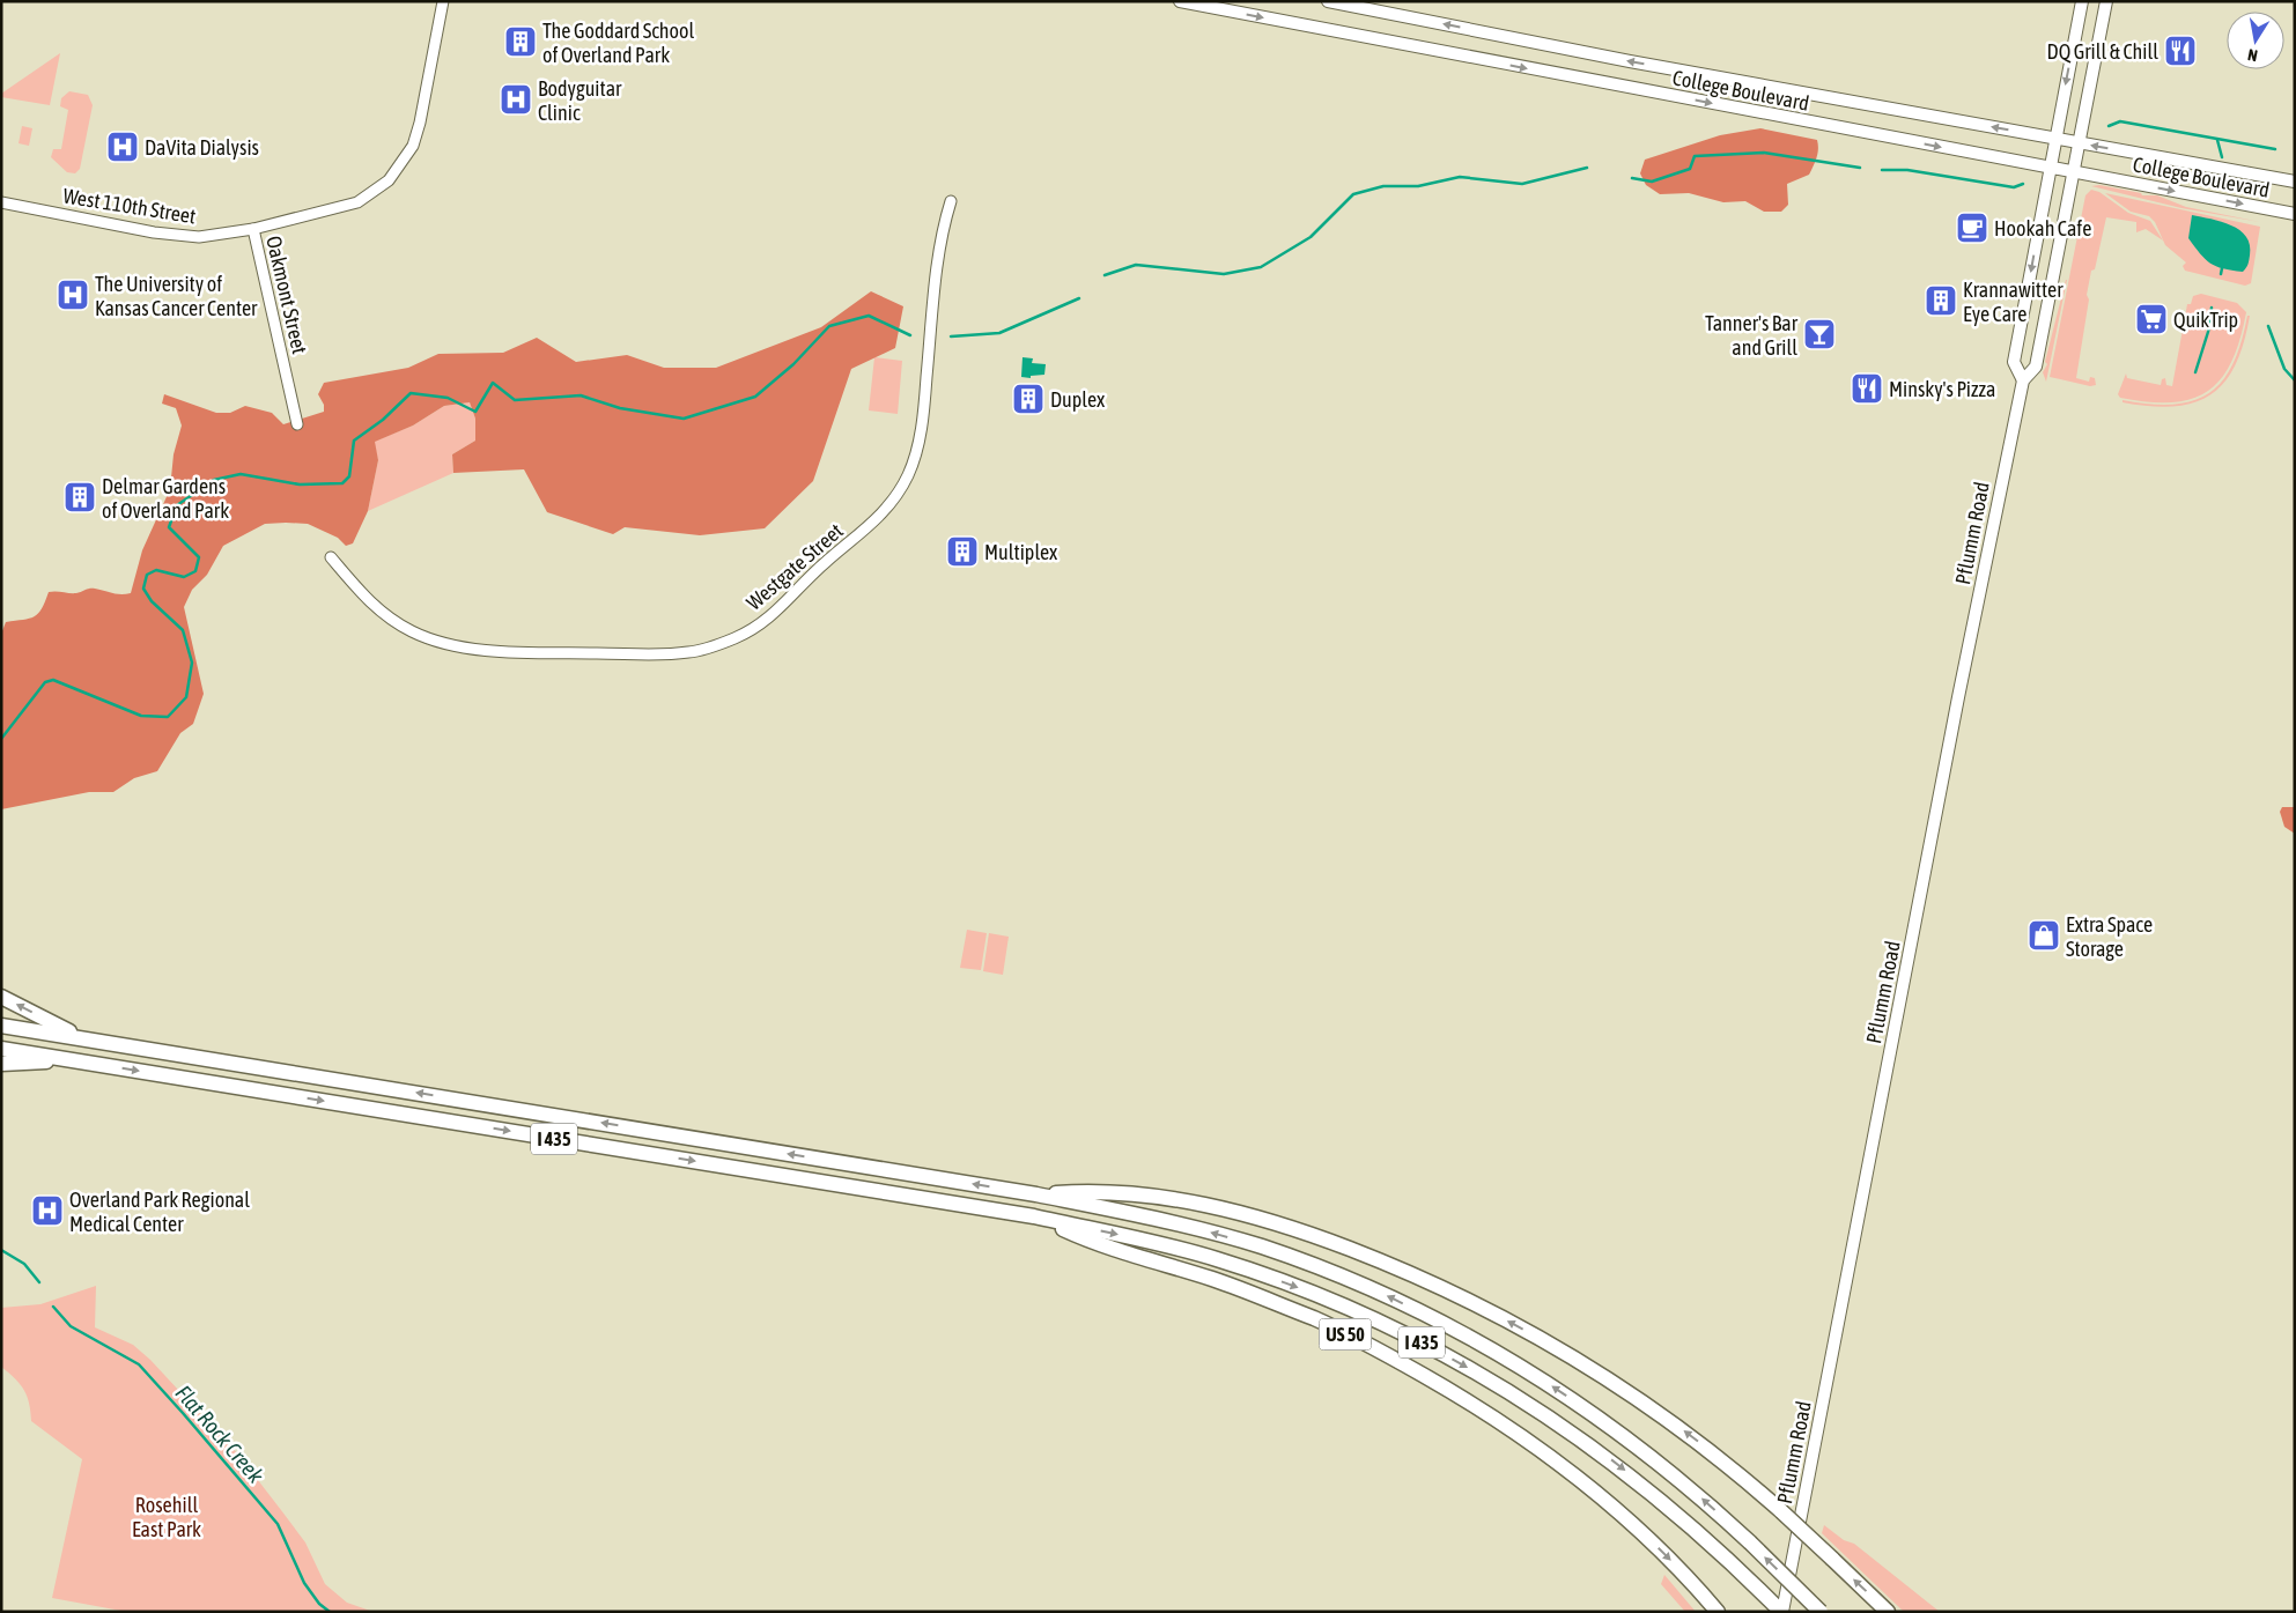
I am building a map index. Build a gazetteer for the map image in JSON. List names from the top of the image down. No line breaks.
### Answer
{"streets":{"highway":["I 435","US 50"],"main road":["College Boulevard","Pflumm Road"],"street":["West 110th Street","Oakmont Street","Westgate Street"]},"crossings":[["College Boulevard","Pflumm Road"],["West 110th Street","Oakmont Street"],["Pflumm Road","I 435"],["I 435","US 50"]],"water":["Flat Rock Creek"],"parks":["Rosehill East Park"],"places":{"building":["The Goddard School of Overland Park","Krannawitter Eye Care","Duplex","Delmar Gardens of Overland Park","Multiplex"],"restaurant":["DQ Grill & Chill","Minsky's Pizza"],"hospital":["Bodyguitar Clinic","DaVita Dialysis","The University of Kansas Cancer Center","Overland Park Regional Medical Center"],"cafe":["Hookah Cafe"],"supermarket":["QuikTrip"],"bar":["Tanner's Bar and Grill"],"shop":["Extra Space Storage"]},"north":"bottom"}
